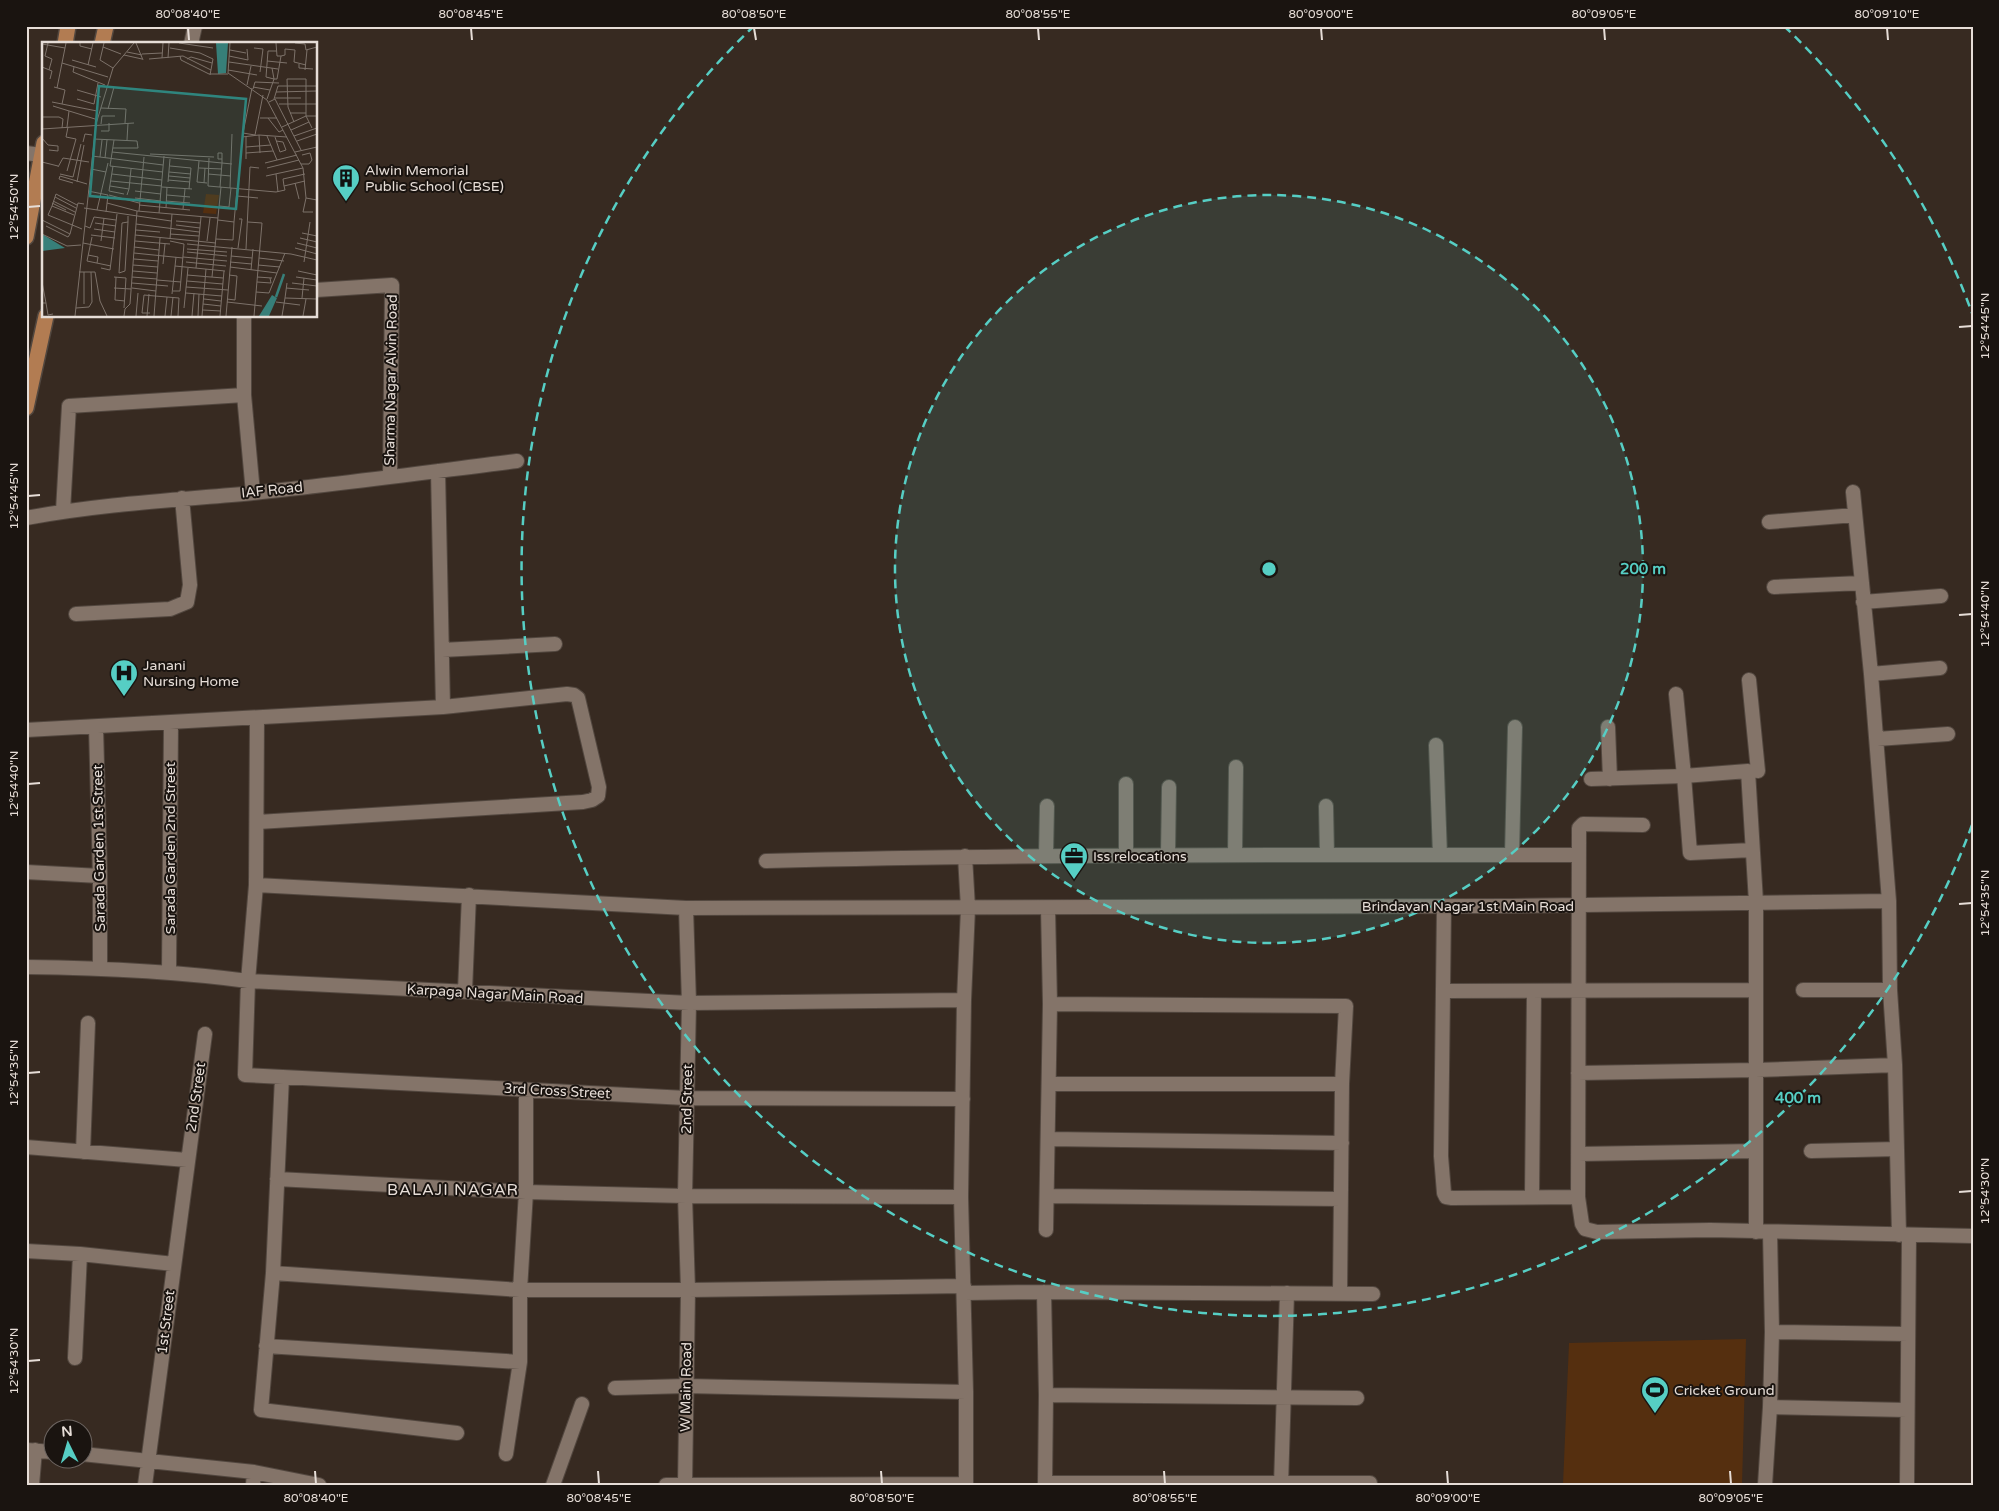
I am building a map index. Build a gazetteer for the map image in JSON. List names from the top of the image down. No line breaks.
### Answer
{"streets":{"street":["Sharma Nagar Alvin Road","IAF Road","Sarada Garden 1st Street","Sarada Garden 2nd Street","Brindavan Nagar 1st Main Road","Karpaga Nagar Main Road","3rd Cross Street","2nd Street","1st Street","W Main Road"]},"crossings":[["Sharma Nagar Alvin Road","IAF Road"],["Sarada Garden 1st Street","Karpaga Nagar Main Road"],["Sarada Garden 2nd Street","Karpaga Nagar Main Road"],["Brindavan Nagar 1st Main Road","2nd Street"],["Karpaga Nagar Main Road","3rd Cross Street"],["Karpaga Nagar Main Road","2nd Street"],["3rd Cross Street","2nd Street"],["2nd Street","1st Street"],["2nd Street","W Main Road"]],"districts":["BALAJI NAGAR"],"places":{"building":["Alwin Memorial Public School (CBSE)"],"hospital":["Janani Nursing Home"],"office":["Iss relocations"],"sports":["Cricket Ground"]},"north":"top","coordinates":["80°08'40\"E","80°08'45\"E","80°08'50\"E","80°08'55\"E","80°09'00\"E","80°09'05\"E","80°09'10\"E","12°54'50\"N","12°54'45\"N","12°54'40\"N","12°54'35\"N","12°54'30\"N"],"rings":["200 m","400 m"]}
